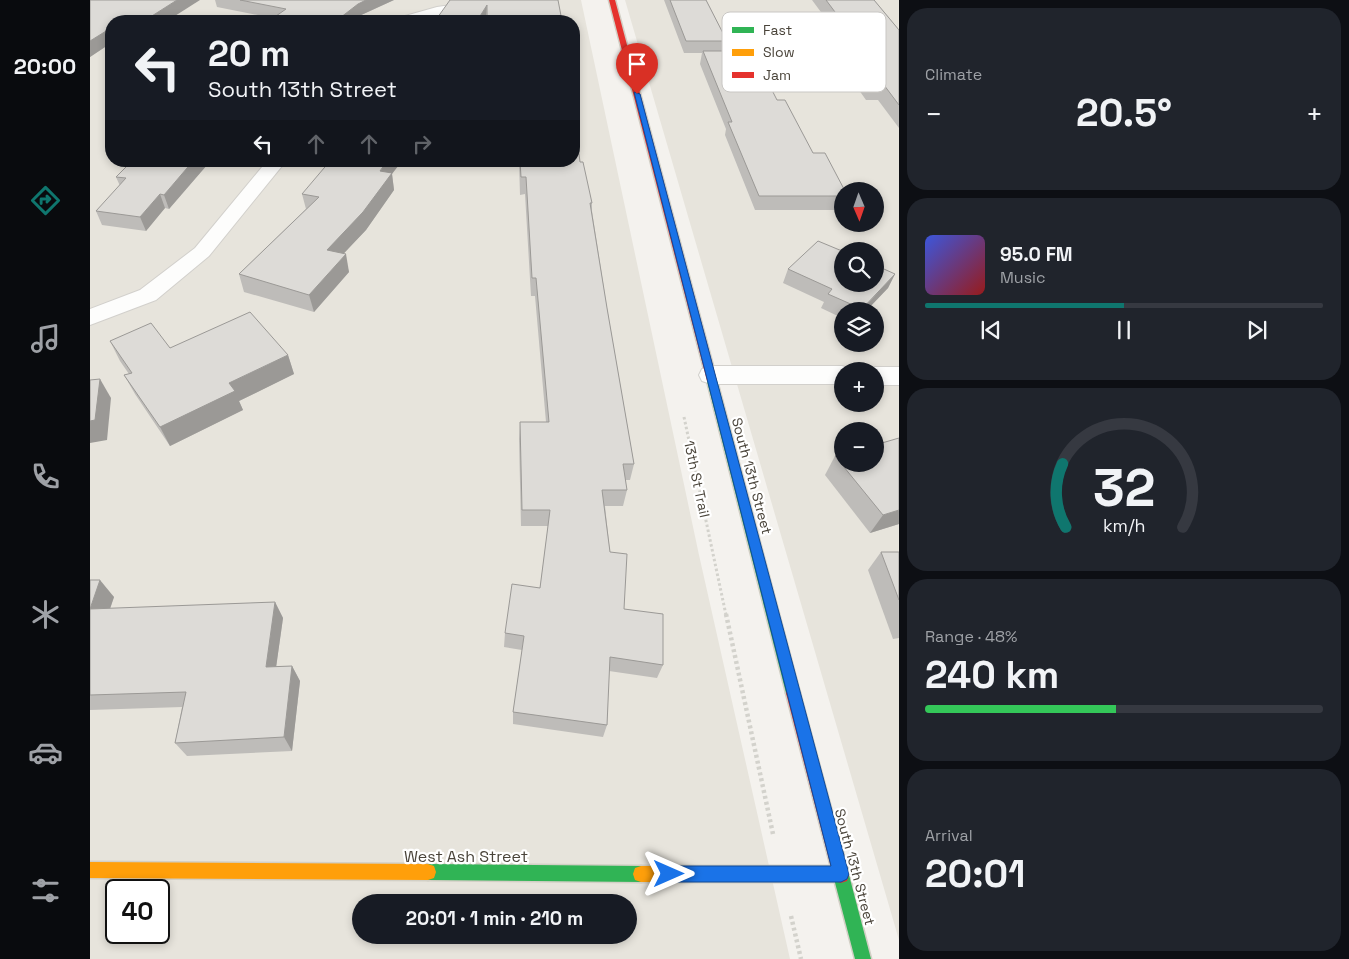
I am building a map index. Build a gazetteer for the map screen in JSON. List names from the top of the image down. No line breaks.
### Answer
{"streets":{"street":["South 13th Street","West Ash Street"],"path":["13th St Trail"]},"crossings":[["South 13th Street","West Ash Street"],["13th St Trail","West Ash Street"]],"legend":["Fast","Slow","Jam"],"north":"bottom","page":{"tabs":"20:00","tile":["Climate",["Range · 48%","240 km"],["Arrival","20:01"]],"turn":["20 m","South 13th Street"],"heat":["−","20.5°","+"],"map_buttons":["+","−"],"song":["95.0 FM","Music"],"limit":"40","trip":"20:01 · 1 min · 210 m","gauge":["32","km/h"]}}
